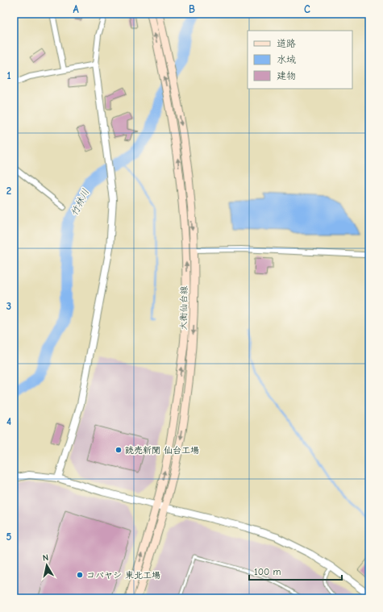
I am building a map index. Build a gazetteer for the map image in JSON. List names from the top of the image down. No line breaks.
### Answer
{"streets":{"main road":["大衡仙台線"]},"water":["竹林川"],"places":["読売新聞 仙台工場","コバヤシ 東北工場"],"legend":["道路","水域","建物"],"scale_bar":"100 m","north":"top","grid":{"columns":["A","B","C"],"rows":["1","2","3","4","5"]}}
